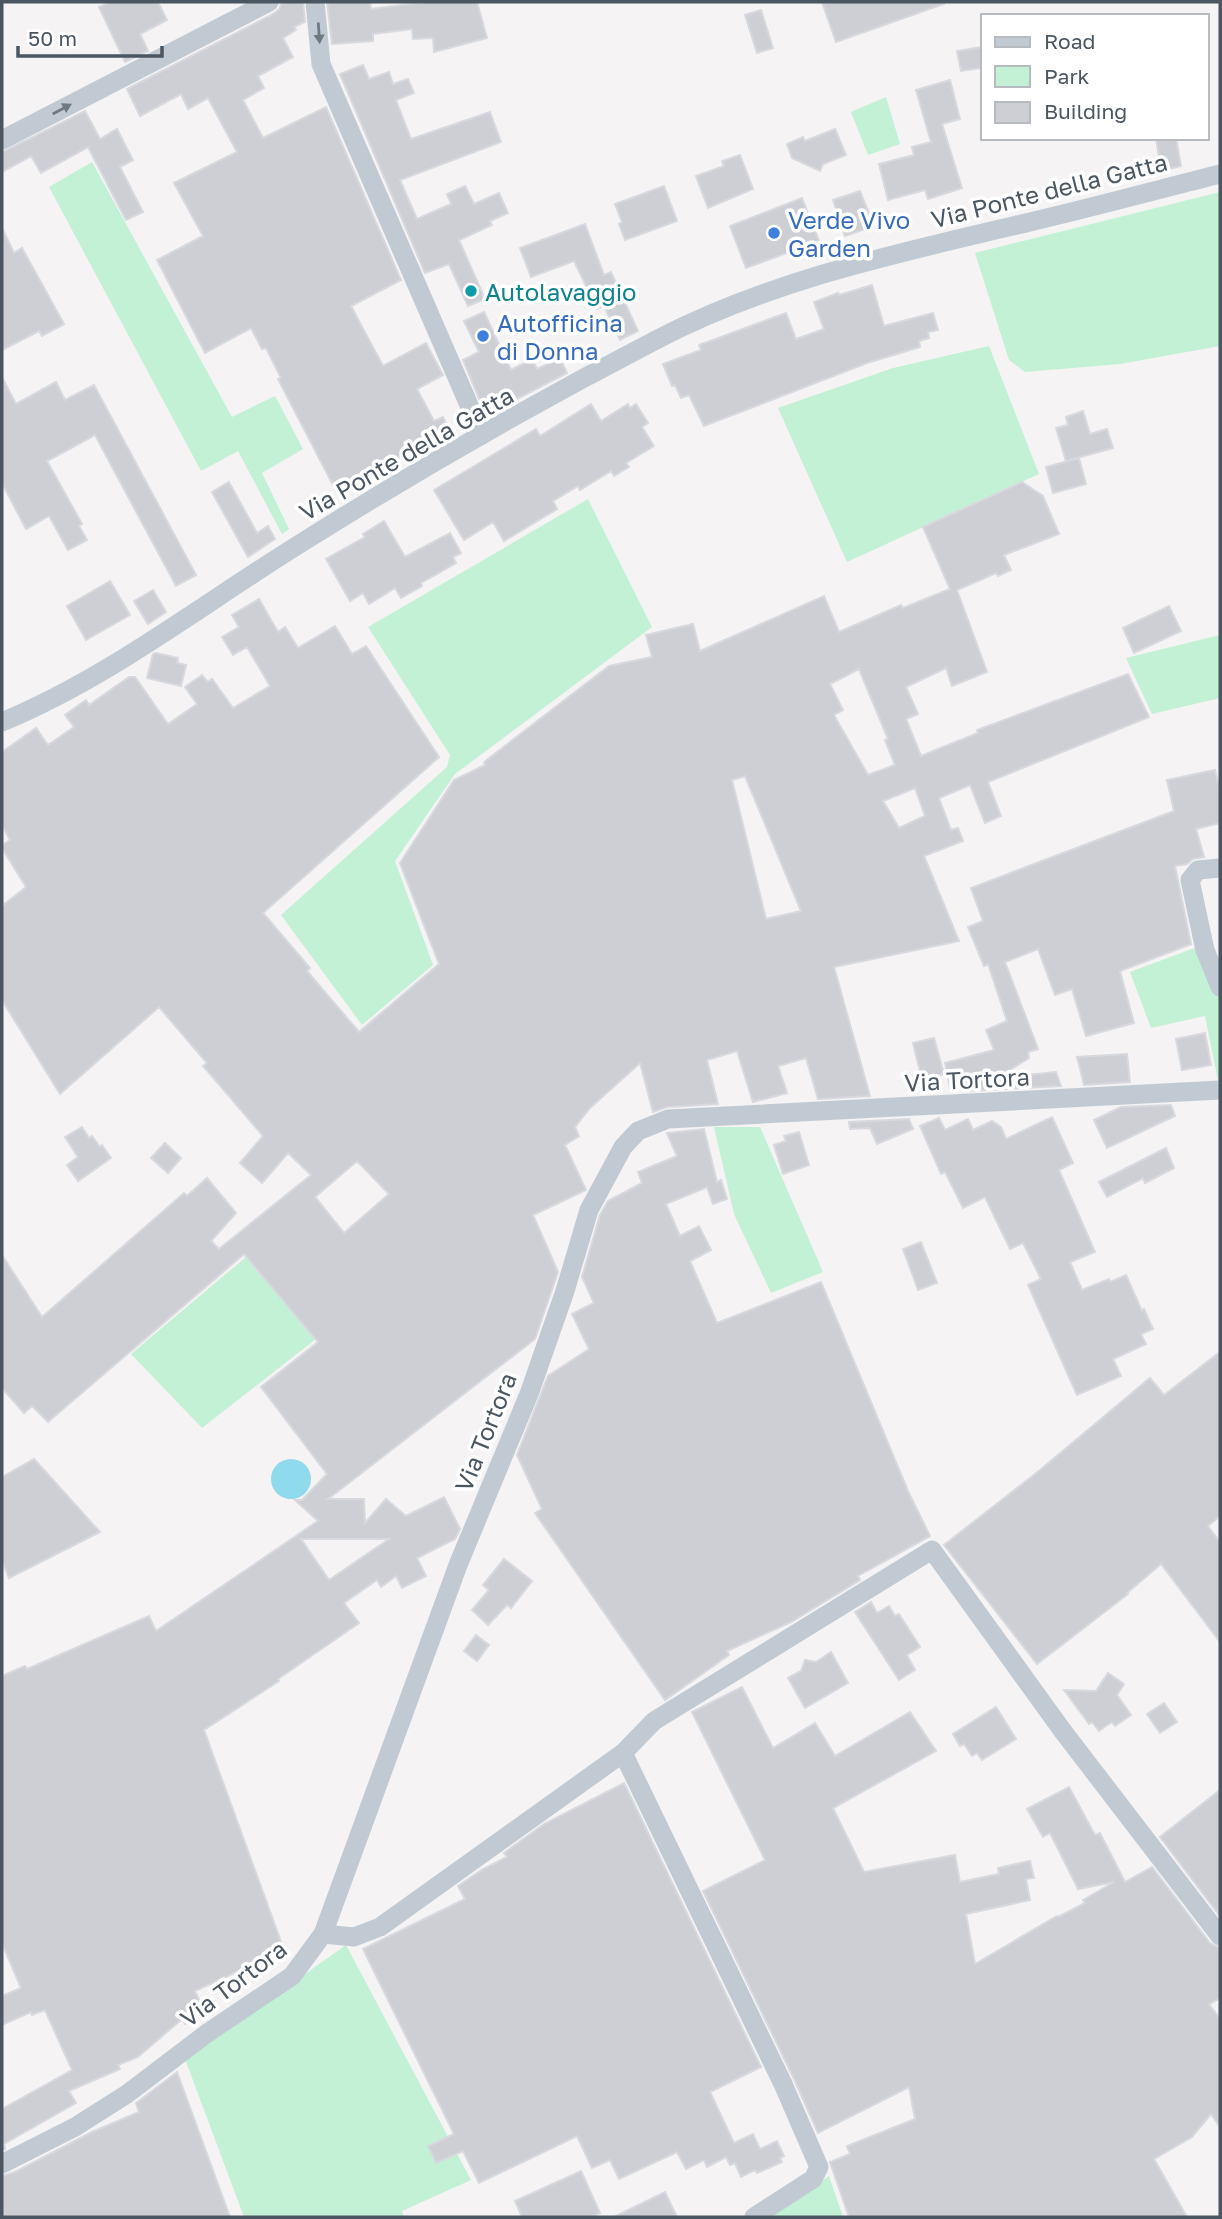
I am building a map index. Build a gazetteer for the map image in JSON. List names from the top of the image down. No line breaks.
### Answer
{"streets":{"street":["Via Ponte della Gatta","Via Tortora"]},"places":["Verde Vivo Garden","Autolavaggio","Autofficina di Donna"],"legend":["Road","Park","Building"],"scale_bar":"50 m"}
